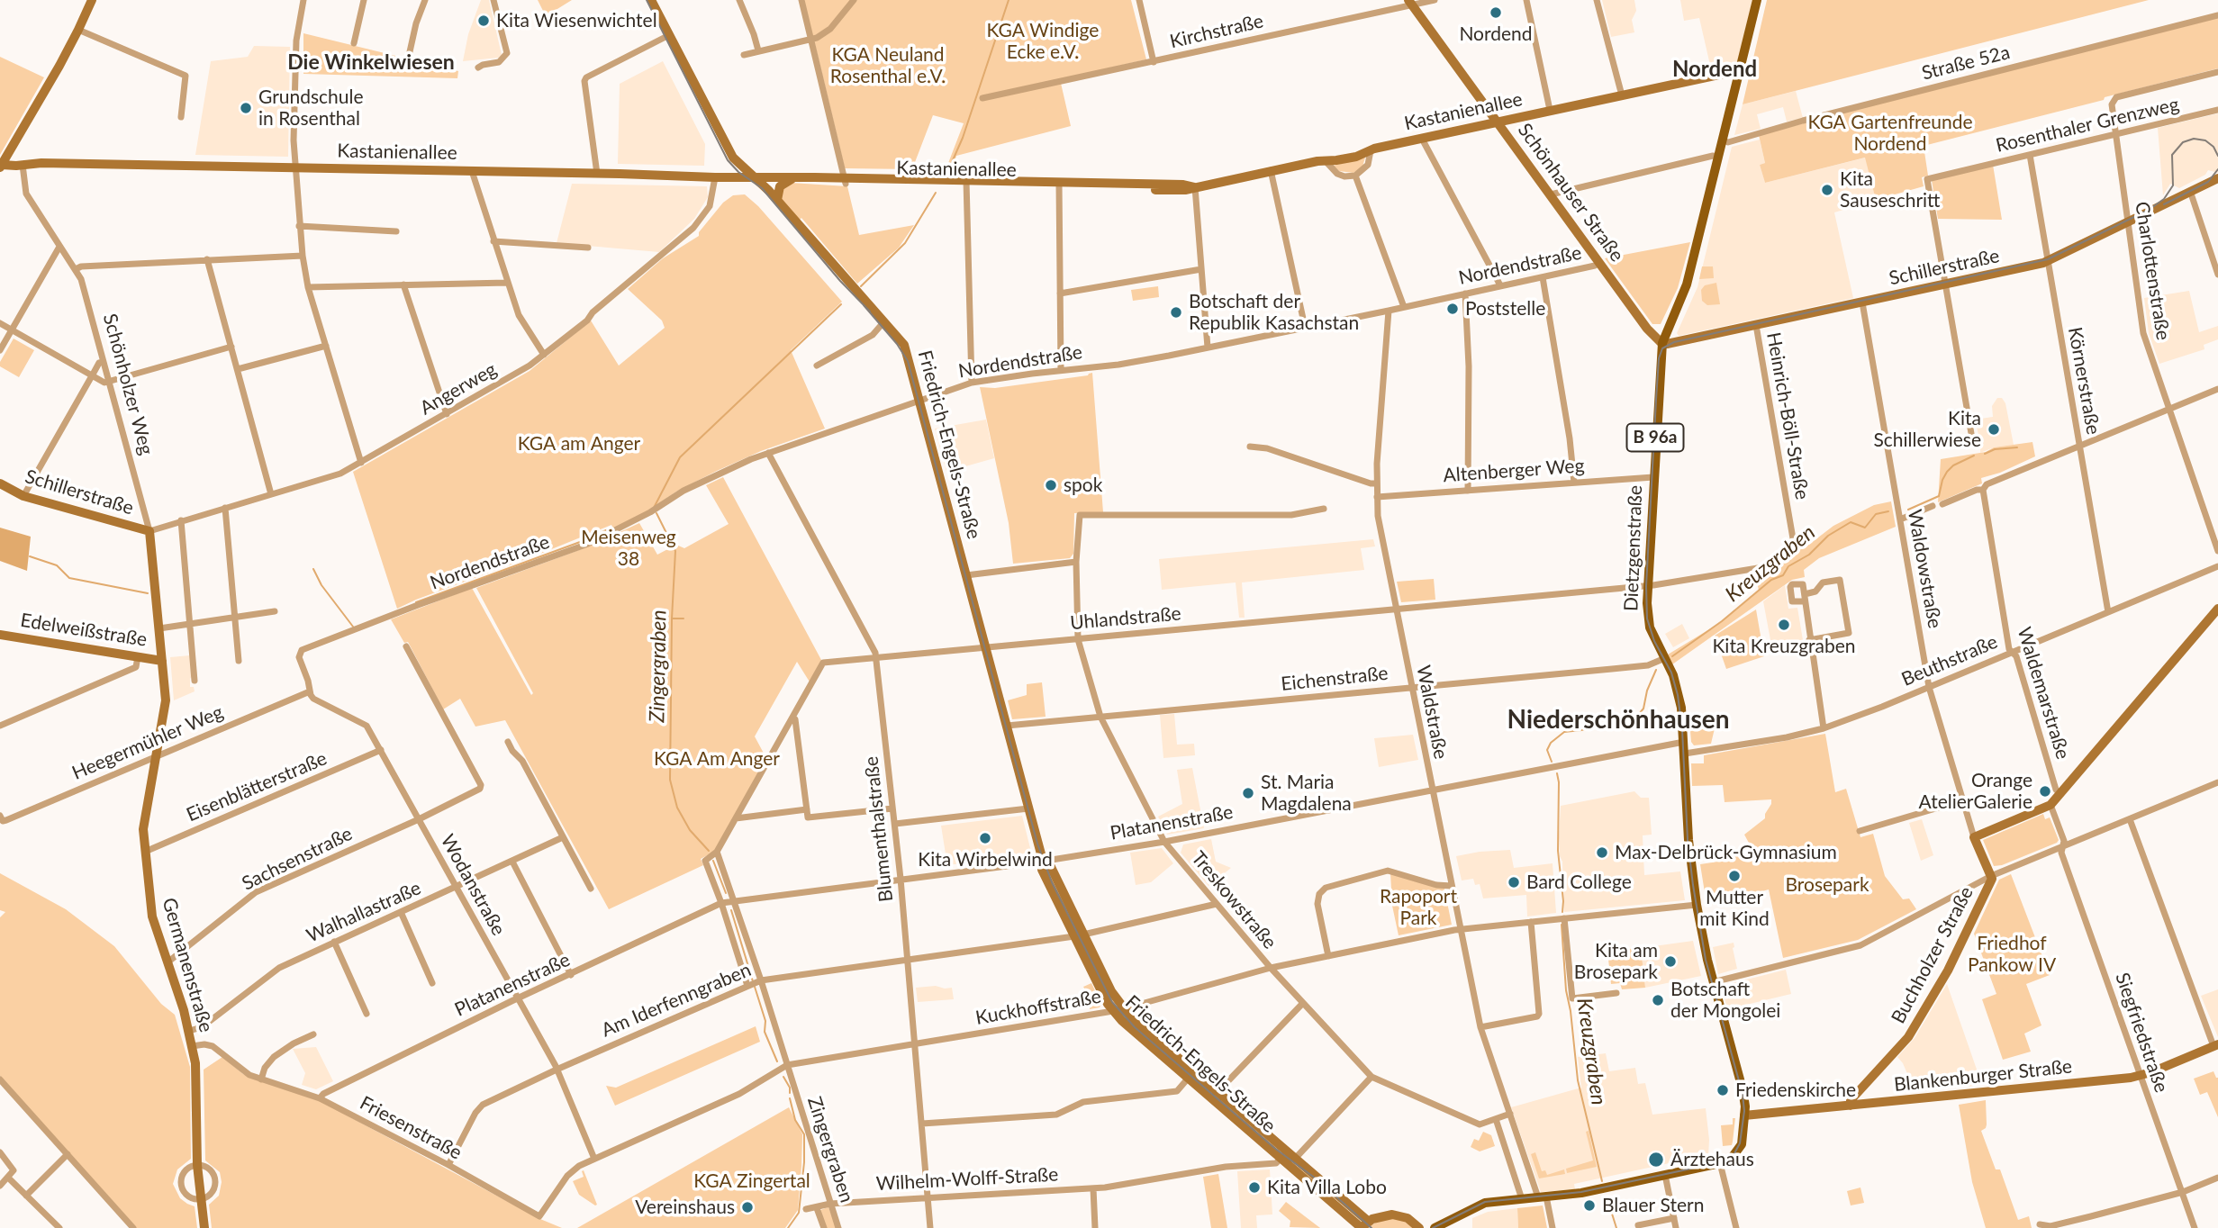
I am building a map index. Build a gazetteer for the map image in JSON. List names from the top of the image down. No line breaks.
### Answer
{"streets":{"main road":["B 96a","Dietzgenstraße"],"street":["Kirchstraße","Straße 52a","Kastanienallee","Rosenthaler Grenzweg","Schönhauser Straße","Nordendstraße","Schillerstraße","Charlottenstraße","Körnerstraße","Schönholzer Weg","Angerweg","Heinrich-Böll-Straße","Friedrich-Engels-Straße","Altenberger Weg","Waldowstraße","Uhlandstraße","Edelweißstraße","Beuthstraße","Eichenstraße","Waldemarstraße","Waldstraße","Heegermühler Weg","Eisenblätterstraße","Platanenstraße","Blumenthalstraße","Sachsenstraße","Wodanstraße","Treskowstraße","Walhallastraße","Buchholzer Straße","Germanenstraße","Am Iderfenngraben","Kuckhoffstraße","Siegfriedstraße","Blankenburger Straße","Friesenstraße","Zingergraben","Wilhelm-Wolff-Straße"]},"crossings":[["Kirchstraße","Schönhauser Straße"],["Straße 52a","Dietzgenstraße"],["Kastanienallee","Schönhauser Straße"],["Kastanienallee","Schönholzer Weg"],["Kastanienallee","Angerweg"],["Kastanienallee","Friedrich-Engels-Straße"],["Kastanienallee","Dietzgenstraße"],["Rosenthaler Grenzweg","Schillerstraße"],["Rosenthaler Grenzweg","Charlottenstraße"],["Rosenthaler Grenzweg","Körnerstraße"],["Schönhauser Straße","Nordendstraße"],["Schönhauser Straße","Schillerstraße"],["Schönhauser Straße","Dietzgenstraße"],["Nordendstraße","Friedrich-Engels-Straße"],["Nordendstraße","Waldstraße"],["Nordendstraße","Heegermühler Weg"],["Nordendstraße","Blumenthalstraße"],["Nordendstraße","Wodanstraße"],["Schillerstraße","Charlottenstraße"],["Schillerstraße","Körnerstraße"],["Schillerstraße","Schönholzer Weg"],["Schillerstraße","Angerweg"],["Schillerstraße","Heinrich-Böll-Straße"],["Schillerstraße","Dietzgenstraße"],["Schillerstraße","Waldowstraße"],["Körnerstraße","Beuthstraße"],["Schönholzer Weg","Angerweg"],["Schönholzer Weg","Edelweißstraße"],["Schönholzer Weg","Germanenstraße"],["Heinrich-Böll-Straße","Dietzgenstraße"],["Heinrich-Böll-Straße","Uhlandstraße"],["Friedrich-Engels-Straße","Uhlandstraße"],["Friedrich-Engels-Straße","Eichenstraße"],["Friedrich-Engels-Straße","Platanenstraße"],["Friedrich-Engels-Straße","Am Iderfenngraben"],["Friedrich-Engels-Straße","Kuckhoffstraße"],["Friedrich-Engels-Straße","Wilhelm-Wolff-Straße"],["Altenberger Weg","Dietzgenstraße"],["Altenberger Weg","Waldstraße"],["Dietzgenstraße","Uhlandstraße"],["Dietzgenstraße","Beuthstraße"],["Dietzgenstraße","Eichenstraße"],["Dietzgenstraße","Platanenstraße"],["Dietzgenstraße","Kuckhoffstraße"],["Dietzgenstraße","Blankenburger Straße"],["Waldowstraße","Beuthstraße"],["Uhlandstraße","Waldstraße"],["Uhlandstraße","Blumenthalstraße"],["Uhlandstraße","Treskowstraße"],["Uhlandstraße","Zingergraben"],["Beuthstraße","Waldemarstraße"],["Eichenstraße","Waldstraße"],["Eichenstraße","Treskowstraße"],["Waldstraße","Platanenstraße"],["Waldstraße","Kuckhoffstraße"],["Heegermühler Weg","Wodanstraße"],["Heegermühler Weg","Germanenstraße"],["Eisenblätterstraße","Wodanstraße"],["Eisenblätterstraße","Germanenstraße"],["Platanenstraße","Blumenthalstraße"],["Platanenstraße","Wodanstraße"],["Platanenstraße","Treskowstraße"],["Platanenstraße","Friesenstraße"],["Platanenstraße","Zingergraben"],["Blumenthalstraße","Am Iderfenngraben"],["Blumenthalstraße","Kuckhoffstraße"],["Blumenthalstraße","Wilhelm-Wolff-Straße"],["Sachsenstraße","Wodanstraße"],["Sachsenstraße","Germanenstraße"],["Wodanstraße","Walhallastraße"],["Wodanstraße","Am Iderfenngraben"],["Wodanstraße","Kuckhoffstraße"],["Treskowstraße","Am Iderfenngraben"],["Treskowstraße","Kuckhoffstraße"],["Walhallastraße","Germanenstraße"],["Buchholzer Straße","Blankenburger Straße"],["Germanenstraße","Friesenstraße"],["Am Iderfenngraben","Friesenstraße"],["Am Iderfenngraben","Zingergraben"],["Kuckhoffstraße","Friesenstraße"],["Kuckhoffstraße","Zingergraben"],["Siegfriedstraße","Blankenburger Straße"],["Zingergraben","Wilhelm-Wolff-Straße"]],"districts":["Die Winkelwiesen","Nordend","Niederschönhausen"],"water":["Kreuzgraben","Zingergraben"],"parks":["KGA Windige Ecke e.V.","KGA Neuland Rosenthal e.V.","KGA Gartenfreunde Nordend","KGA am Anger","Meisenweg 38","KGA Am Anger","Brosepark","Rapoport Park","Friedhof Pankow IV","KGA Zingertal"],"places":["Nordend","Kita Wiesenwichtel","Grundschule in Rosenthal","Kita Sauseschritt","Poststelle","Botschaft der Republik Kasachstan","Kita Schillerwiese","spok","Kita Kreuzgraben","Orange AtelierGalerie","St. Maria Magdalena","Kita Wirbelwind","Max-Delbrück-Gymnasium","Mutter mit Kind","Bard College","Kita am Brosepark","Botschaft der Mongolei","Friedenskirche","Ärztehaus","Kita Villa Lobo","Blauer Stern","Vereinshaus"]}
